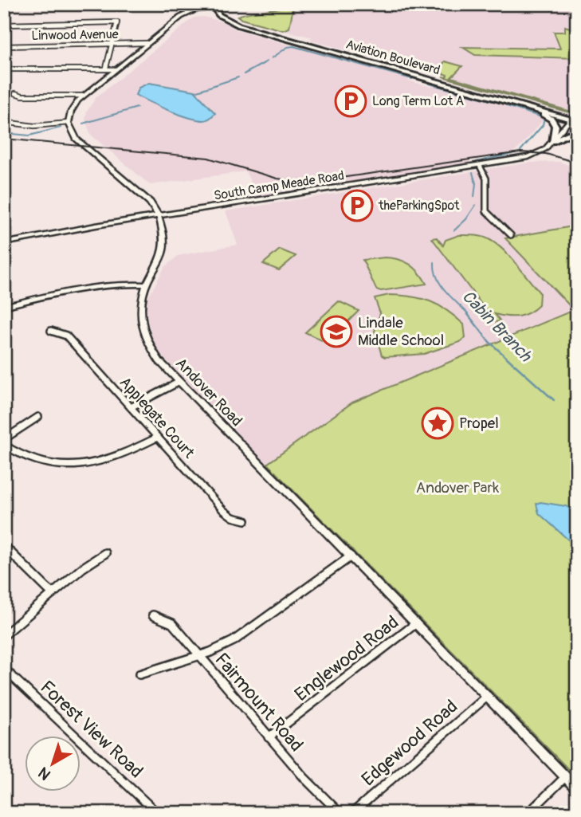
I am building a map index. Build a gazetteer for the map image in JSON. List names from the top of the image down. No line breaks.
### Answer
{"streets":{"main road":["Aviation Boulevard","South Camp Meade Road","Andover Road"],"street":["Linwood Avenue","Applegate Court","Englewood Road","Fairmount Road","Forest View Road","Edgewood Road"]},"crossings":[["Aviation Boulevard","South Camp Meade Road"],["South Camp Meade Road","Andover Road"],["Andover Road","Englewood Road"],["Andover Road","Edgewood Road"],["Englewood Road","Fairmount Road"]],"water":["Cabin Branch"],"parks":["Andover Park"],"places":{"parking":["Long Term Lot A","theParkingSpot"],"school or university":["Lindale Middle School"],"place":["Propel"]},"north":"bottom left"}
